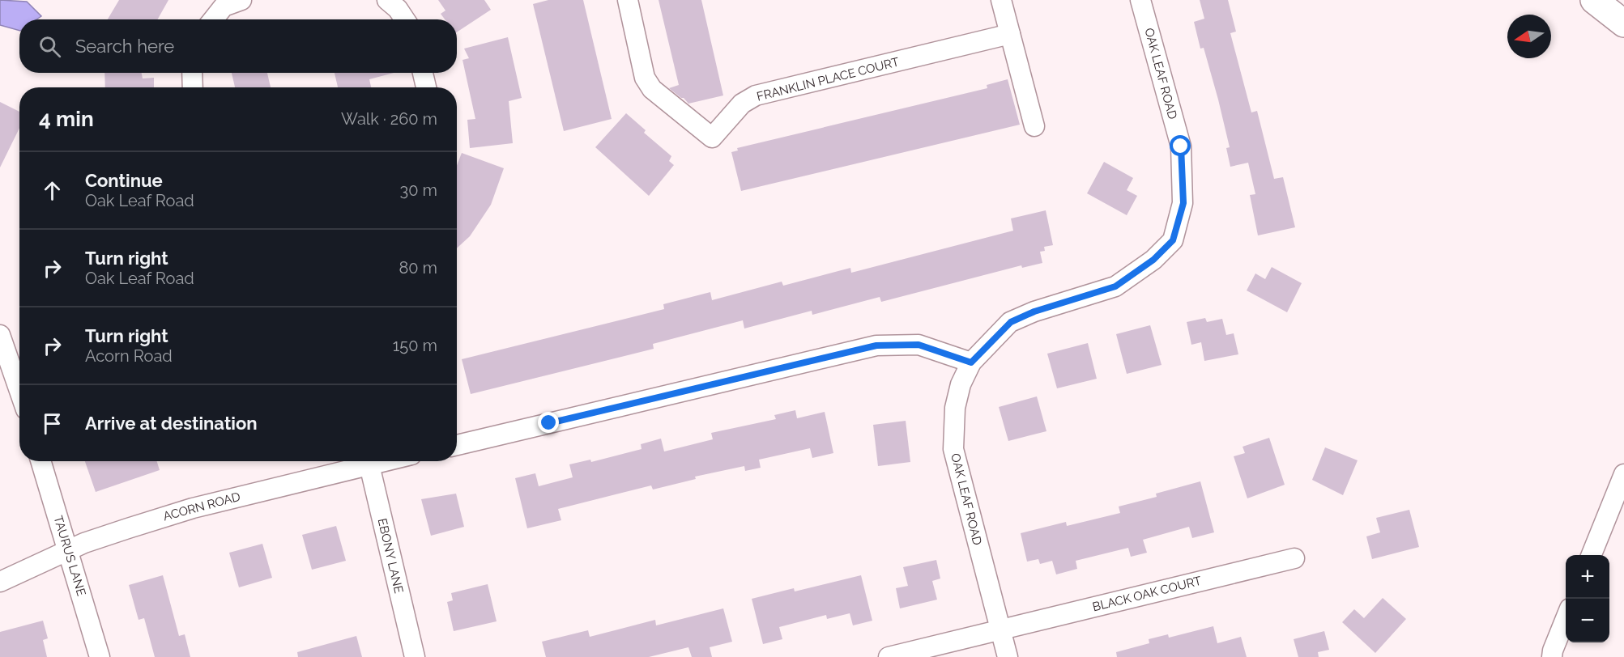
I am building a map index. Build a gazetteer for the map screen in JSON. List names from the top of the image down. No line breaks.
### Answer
{"streets":{"street":["OAK LEAF ROAD","FRANKLIN PLACE COURT","ACORN ROAD","TAURUS LANE","EBONY LANE","BLACK OAK COURT"]},"crossings":[["OAK LEAF ROAD","BLACK OAK COURT"],["ACORN ROAD","TAURUS LANE"]],"north":"left","page":{"search":"Search here","heading":["4 min","Walk · 260 m"],"list":[["Continue","Oak Leaf Road","30 m"],["Turn right","Oak Leaf Road","80 m"],["Turn right","Acorn Road","150 m"],"Arrive at destination"],"map_buttons":["+","−"]}}
